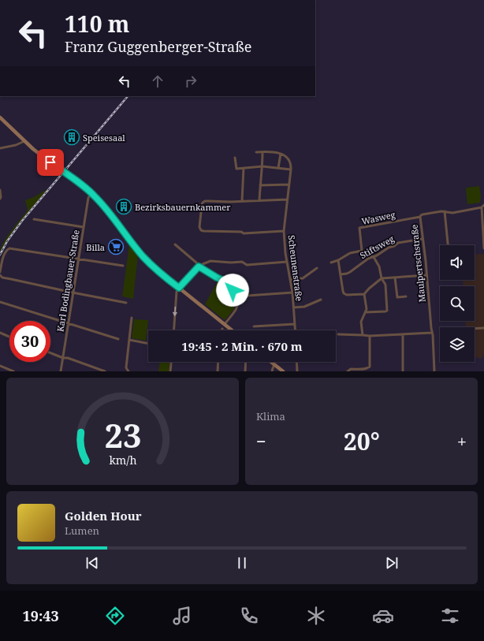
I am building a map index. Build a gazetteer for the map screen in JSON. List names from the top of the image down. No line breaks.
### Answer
{"streets":{"street":["Wasweg","Stiftsweg","Maulpertschstraße","Scheunenstraße","Karl Bodingbauer-Straße"]},"crossings":[["Wasweg","Maulpertschstraße"],["Stiftsweg","Maulpertschstraße"]],"places":{"building":["Speisesaal","Bezirksbauernkammer"],"supermarket":["Billa"]},"page":{"turn":["110 m","Franz Guggenberger-Straße"],"limit":"30","trip":"19:45 · 2 Min. · 670 m","tile":"Klima","heat":["−","20°","+"],"song":["Golden Hour","Lumen"],"tabs":"19:43","gauge":["23","km/h"]}}
